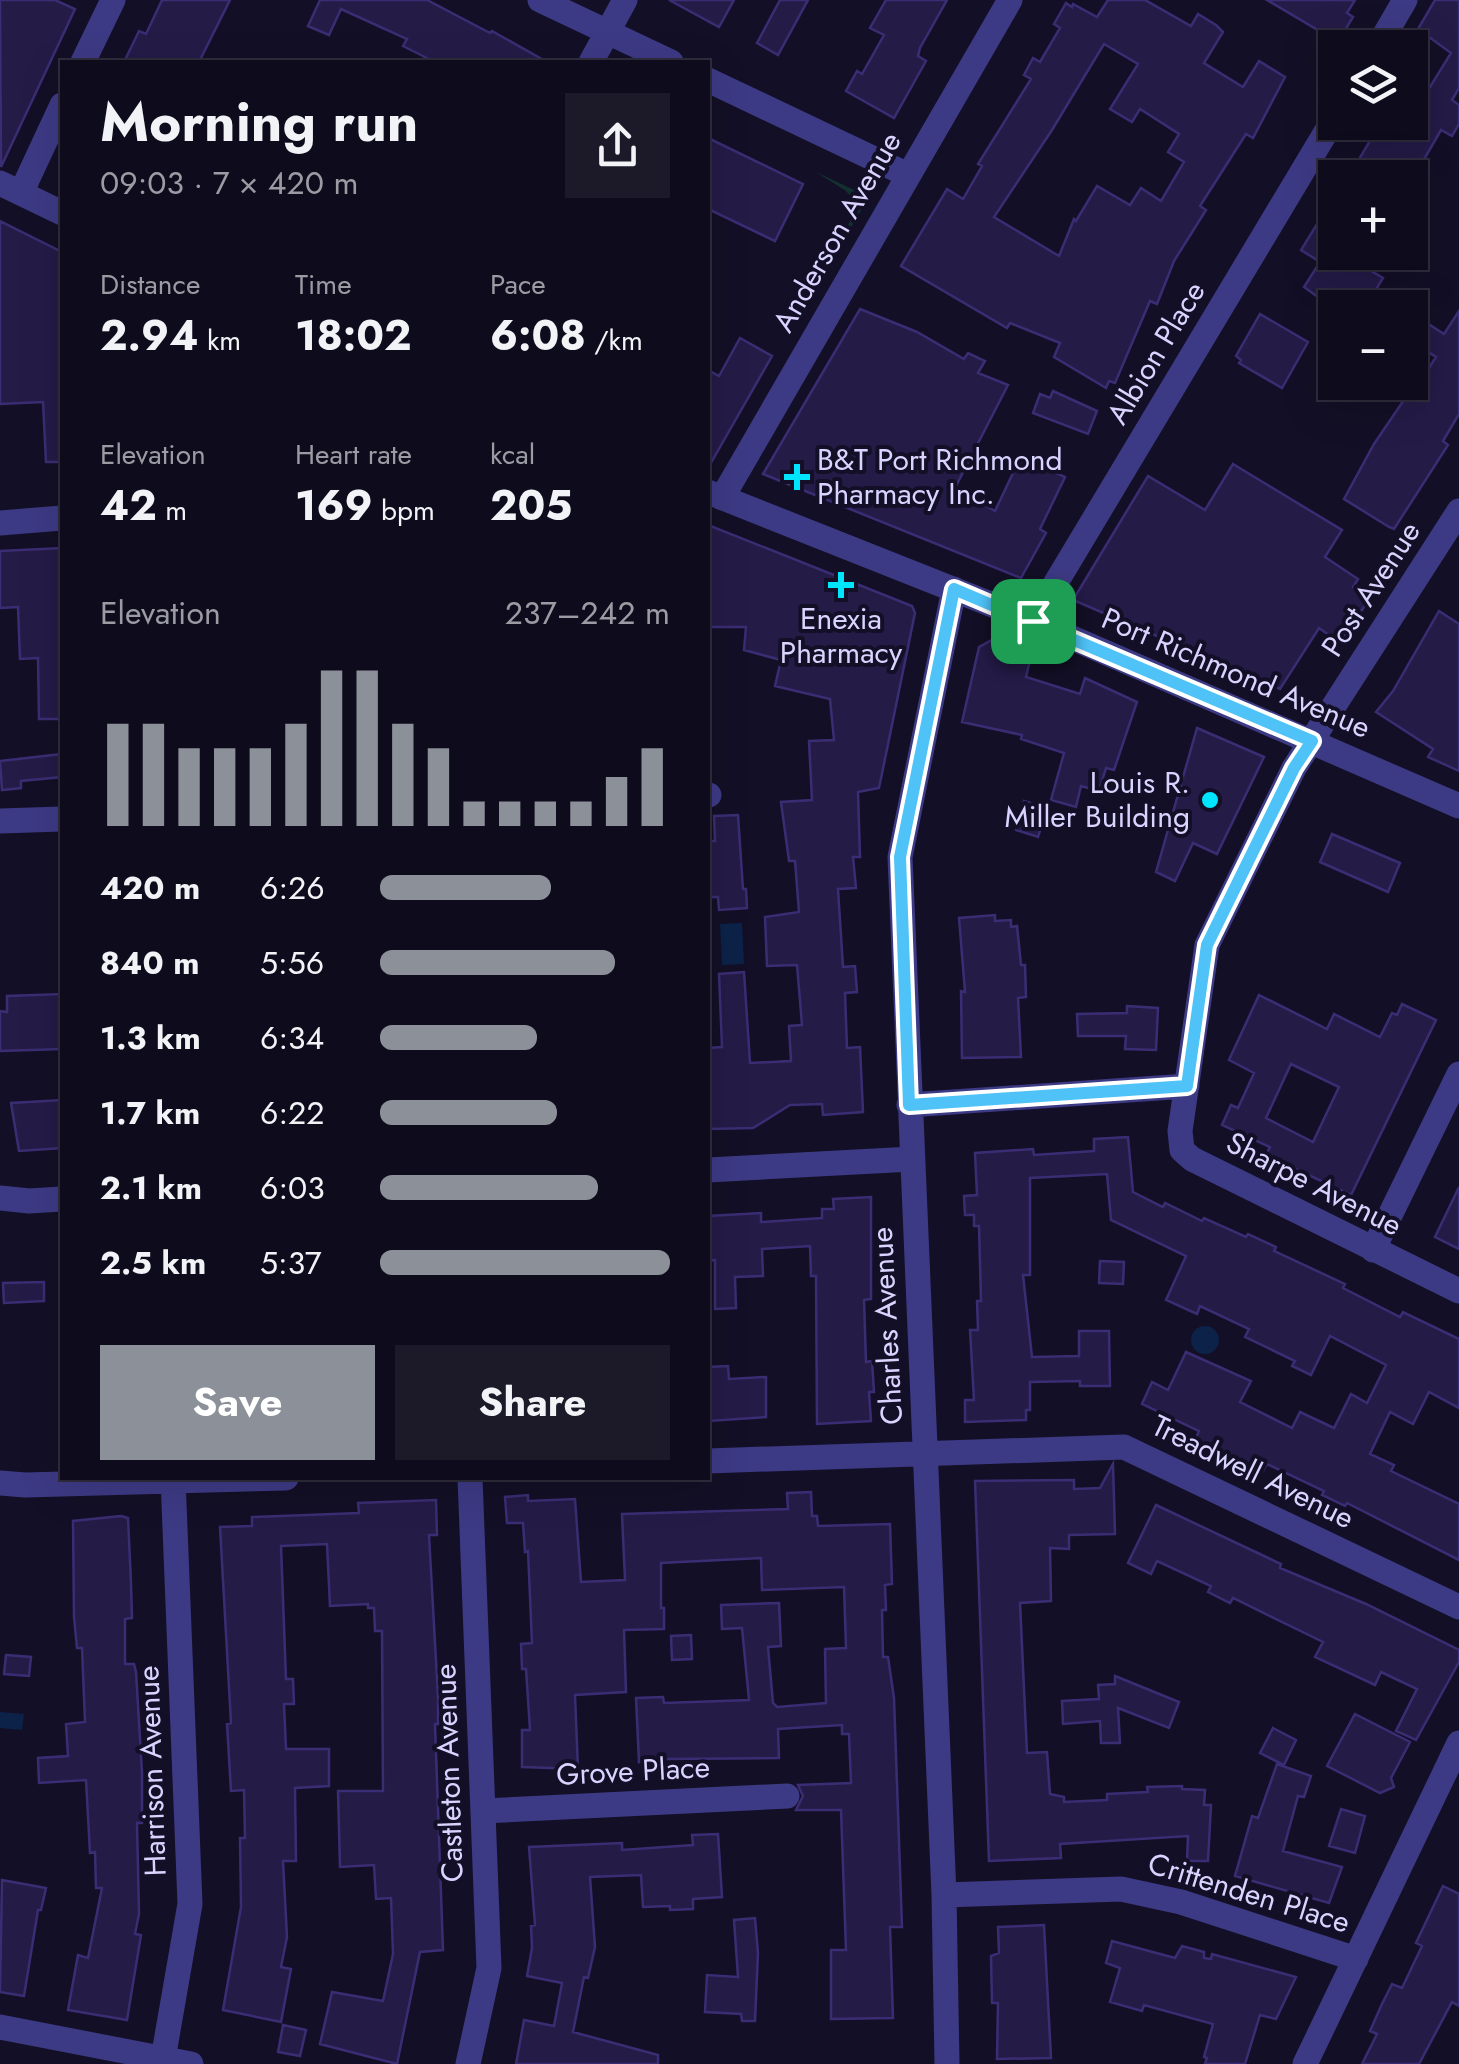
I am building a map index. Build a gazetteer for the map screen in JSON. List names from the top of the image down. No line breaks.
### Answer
{"streets":{"street":["Anderson Avenue","Albion Place","Post Avenue","Port Richmond Avenue","Sharpe Avenue","Charles Avenue","Treadwell Avenue","Harrison Avenue","Grove Place","Castleton Avenue","Crittenden Place"]},"crossings":[["Anderson Avenue","Port Richmond Avenue"],["Albion Place","Port Richmond Avenue"],["Post Avenue","Port Richmond Avenue"],["Post Avenue","Sharpe Avenue"],["Port Richmond Avenue","Charles Avenue"],["Charles Avenue","Treadwell Avenue"],["Charles Avenue","Crittenden Place"],["Grove Place","Castleton Avenue"]],"places":{"health":["B&T Port Richmond Pharmacy Inc.","Enexia Pharmacy"],"other":["Louis R. Miller Building"]},"page":{"map_buttons":["+","−"],"heading":["Morning run","09:03 · 7 × 420 m"],"stats":[["Distance","2.94 km"],["Time","18:02"],["Pace","6:08 /km"],["Elevation","42 m"],["Heart rate","169 bpm"],["kcal","205"]],"chart":["Elevation","237–242 m"],"list":[{"name":"420 m","note":"6:26"},{"name":"840 m","note":"5:56"},{"name":"1.3 km","note":"6:34"},{"name":"1.7 km","note":"6:22"},{"name":"2.1 km","note":"6:03"},{"name":"2.5 km","note":"5:37"}],"buttons":["Save","Share"]}}
